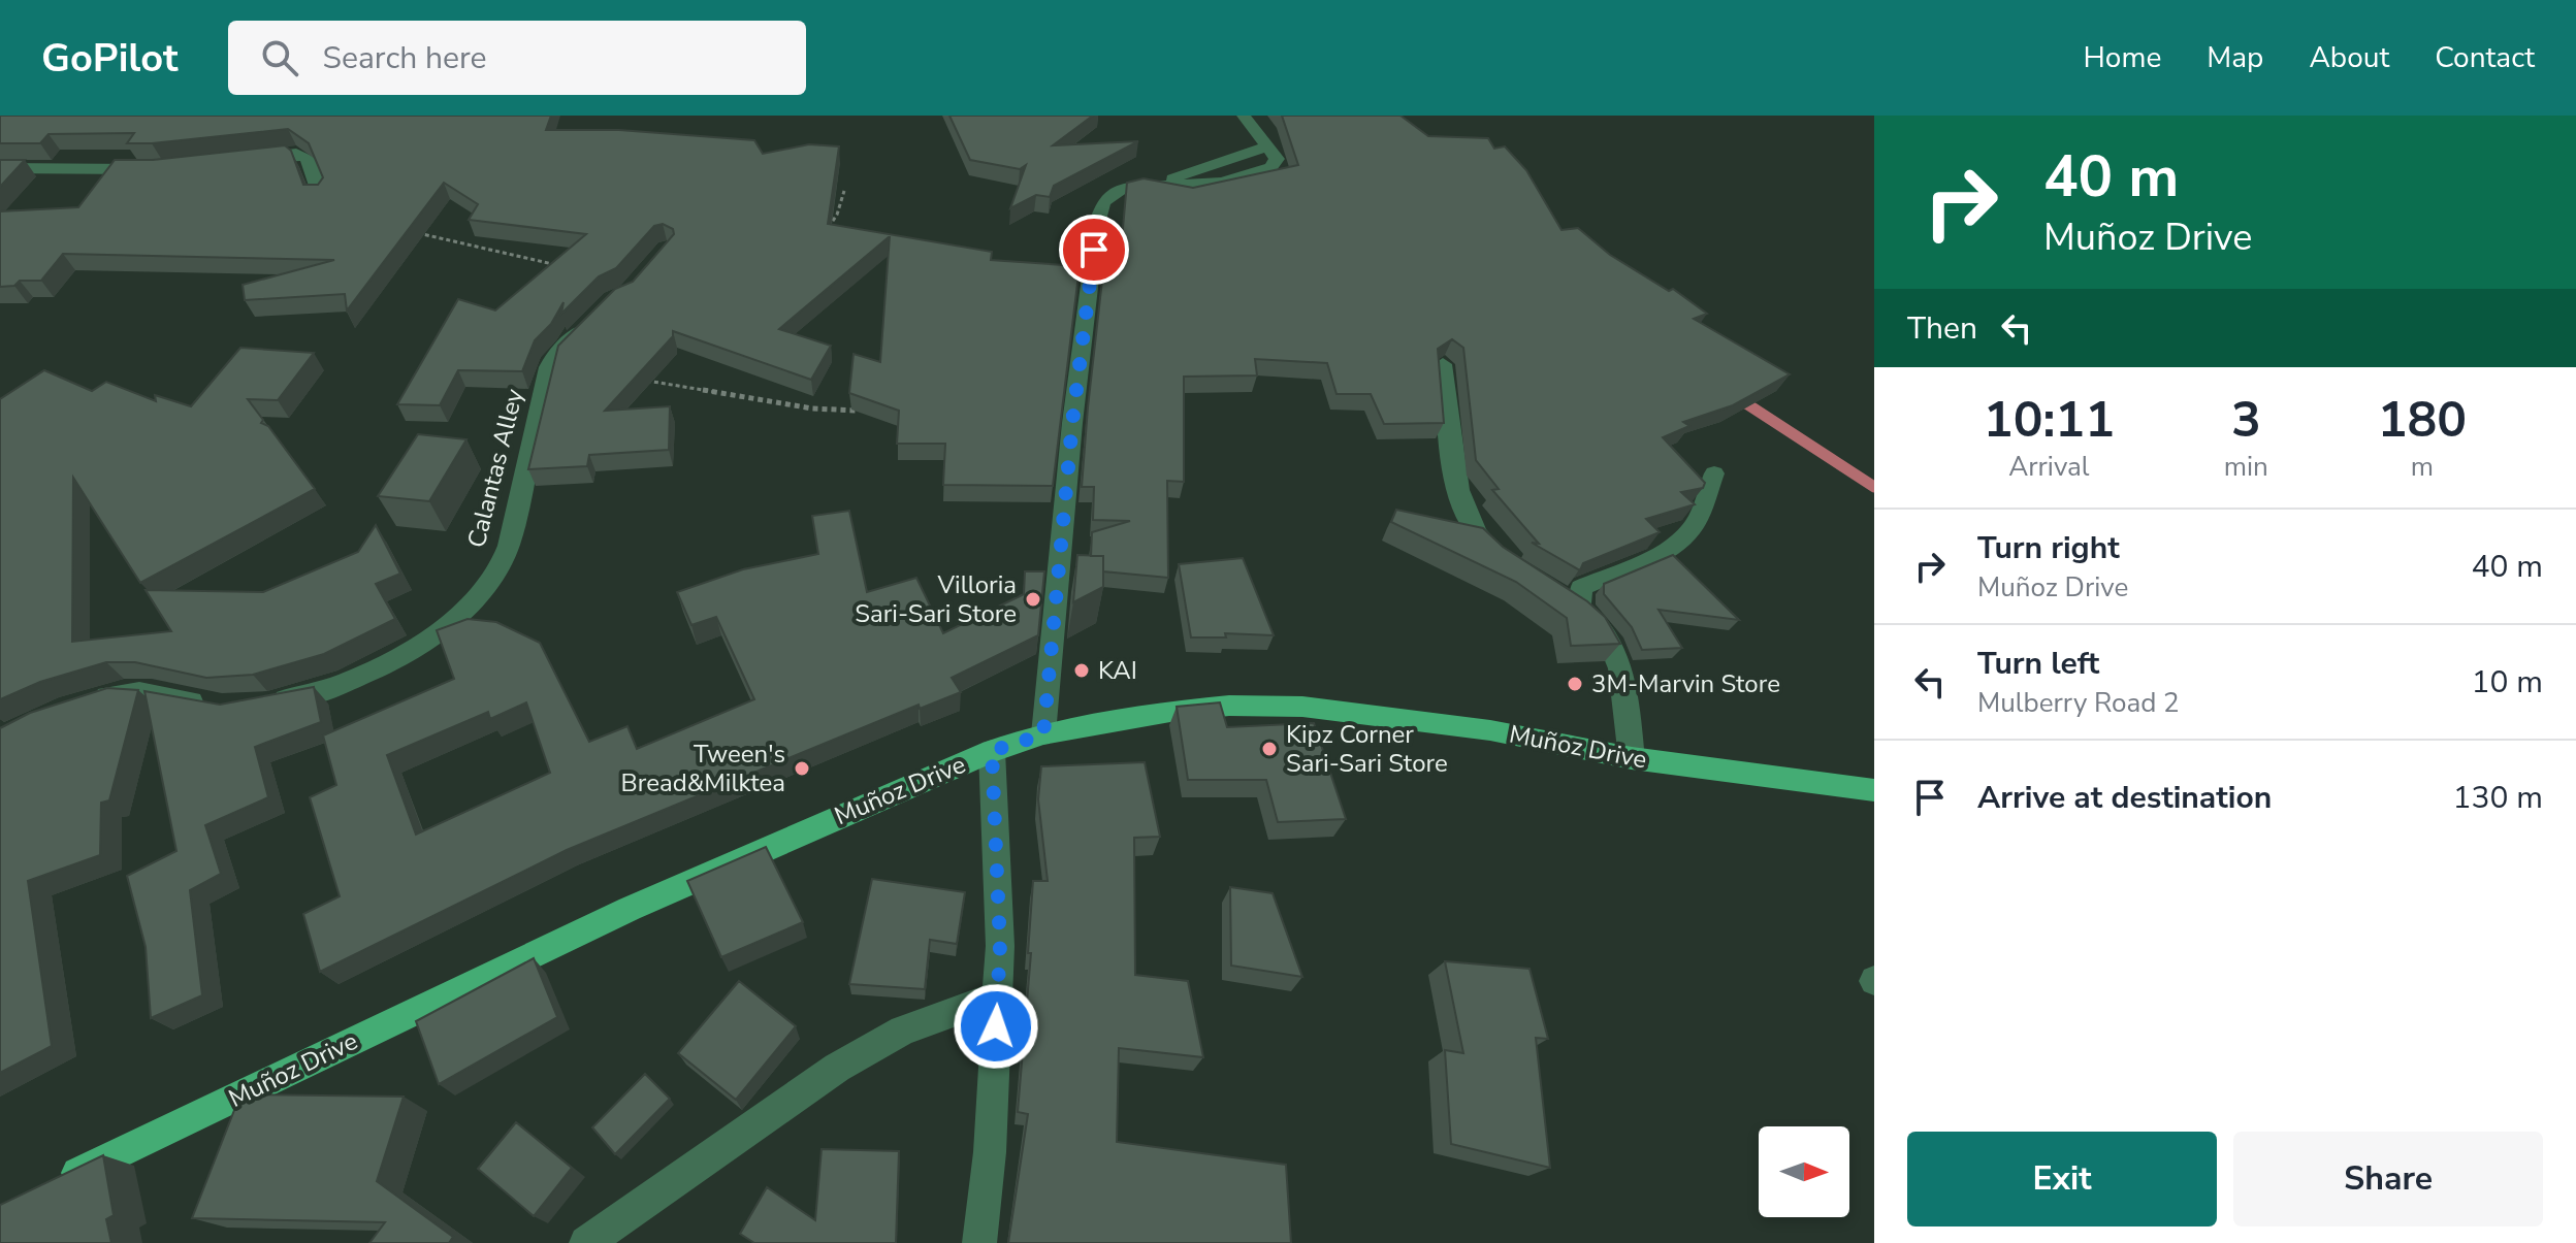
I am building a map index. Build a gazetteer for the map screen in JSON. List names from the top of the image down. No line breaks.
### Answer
{"streets":{"main road":["Muñoz Drive"],"street":["Calantas Alley"]},"places":["Villoria Sari-Sari Store","KAI","3M-Marvin Store","Kipz Corner Sari-Sari Store","Tween's Bread&Milktea"],"north":"right","page":{"header":"GoPilot","search":"Search here","nav":["Home","Map","About","Contact"],"turn":["40 m","Muñoz Drive"],"then":"Then","eta":["10:11","Arrival","3","min","180","m"],"list":[{"name":"Turn right","note":"Muñoz Drive","value":"40 m"},{"name":"Turn left","note":"Mulberry Road 2","value":"10 m"},{"name":"Arrive at destination","value":"130 m"}],"buttons":["Exit","Share"]}}
